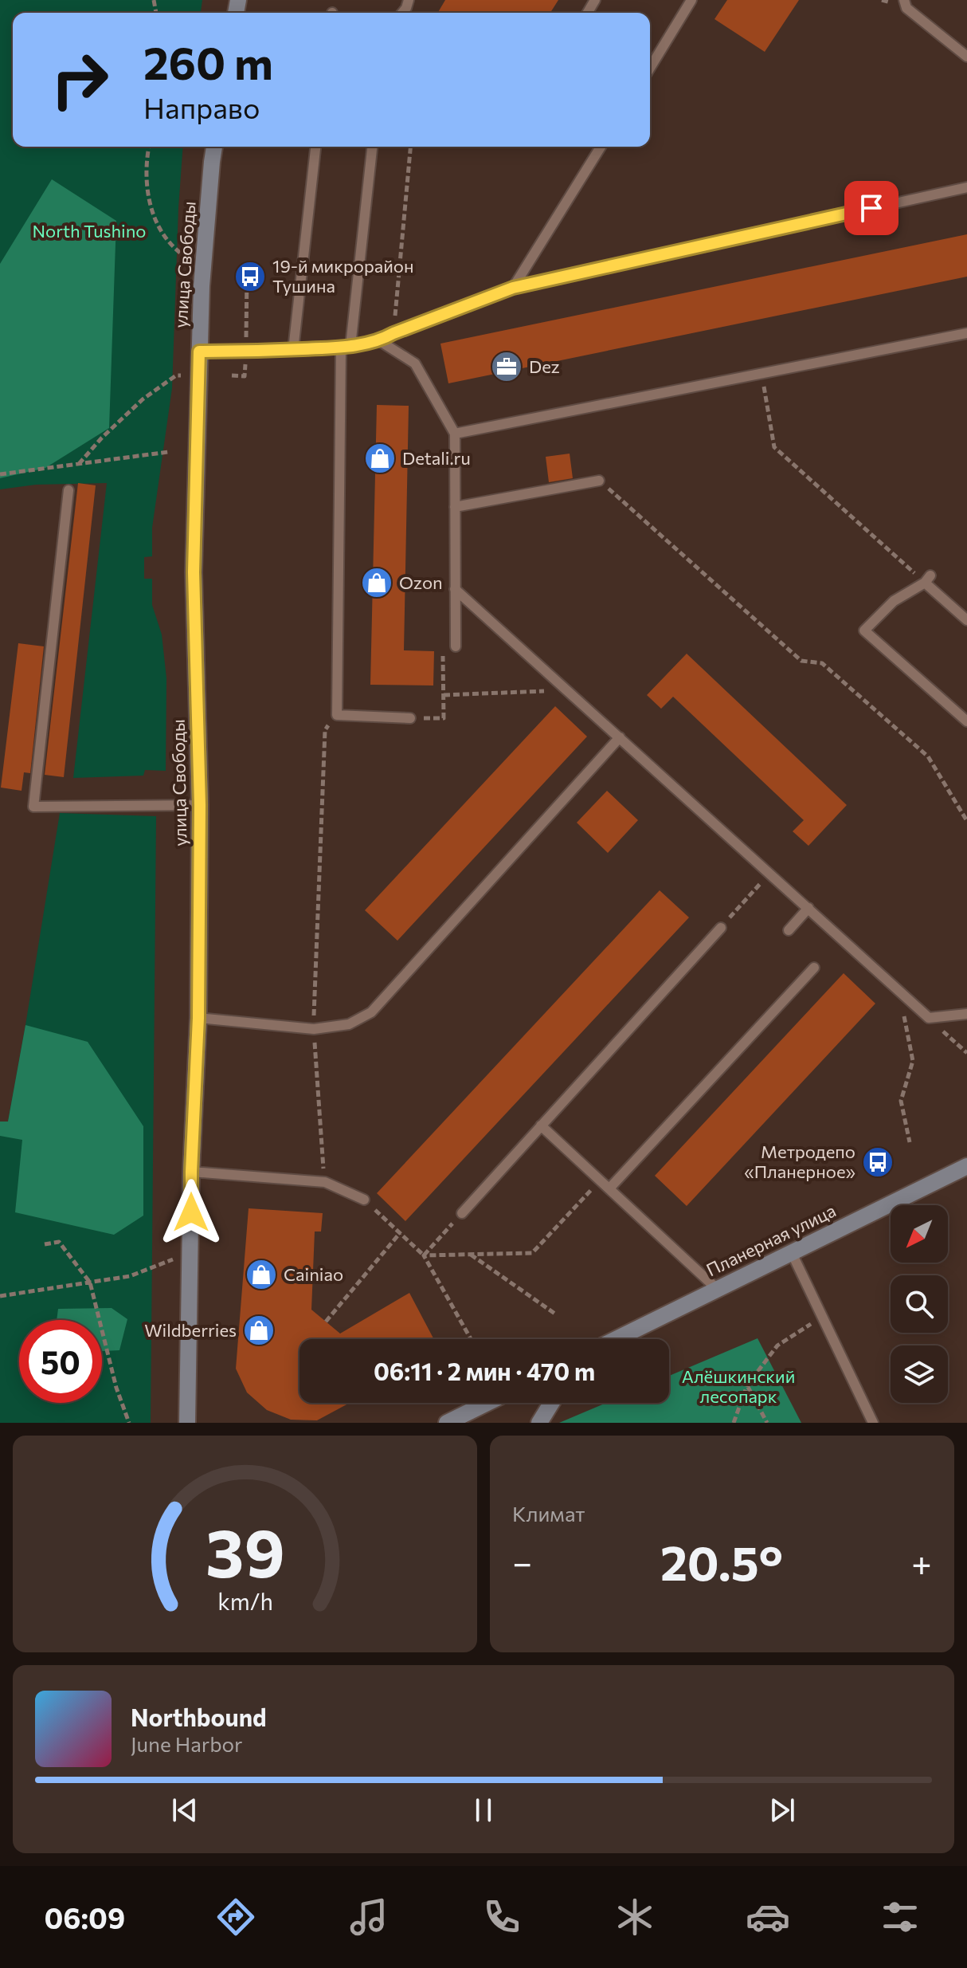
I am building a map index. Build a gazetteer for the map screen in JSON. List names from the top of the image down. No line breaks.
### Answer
{"streets":{"main road":["улица Свободы","Планерная улица"]},"parks":["North Tushino","Алёшкинский лесопарк"],"places":{"bus stop":["19-й микрорайон Тушина","Метродепо «Планерное»"],"office":["Dez"],"shop":["Detali.ru","Ozon","Cainiao","Wildberries"]},"north":"bottom left","page":{"turn":["260 m","Направо"],"limit":"50","trip":"06:11 · 2 мин · 470 m","tile":"Климат","heat":["−","20.5°","+"],"song":["Northbound","June Harbor"],"tabs":"06:09","gauge":["39","km/h"]}}
